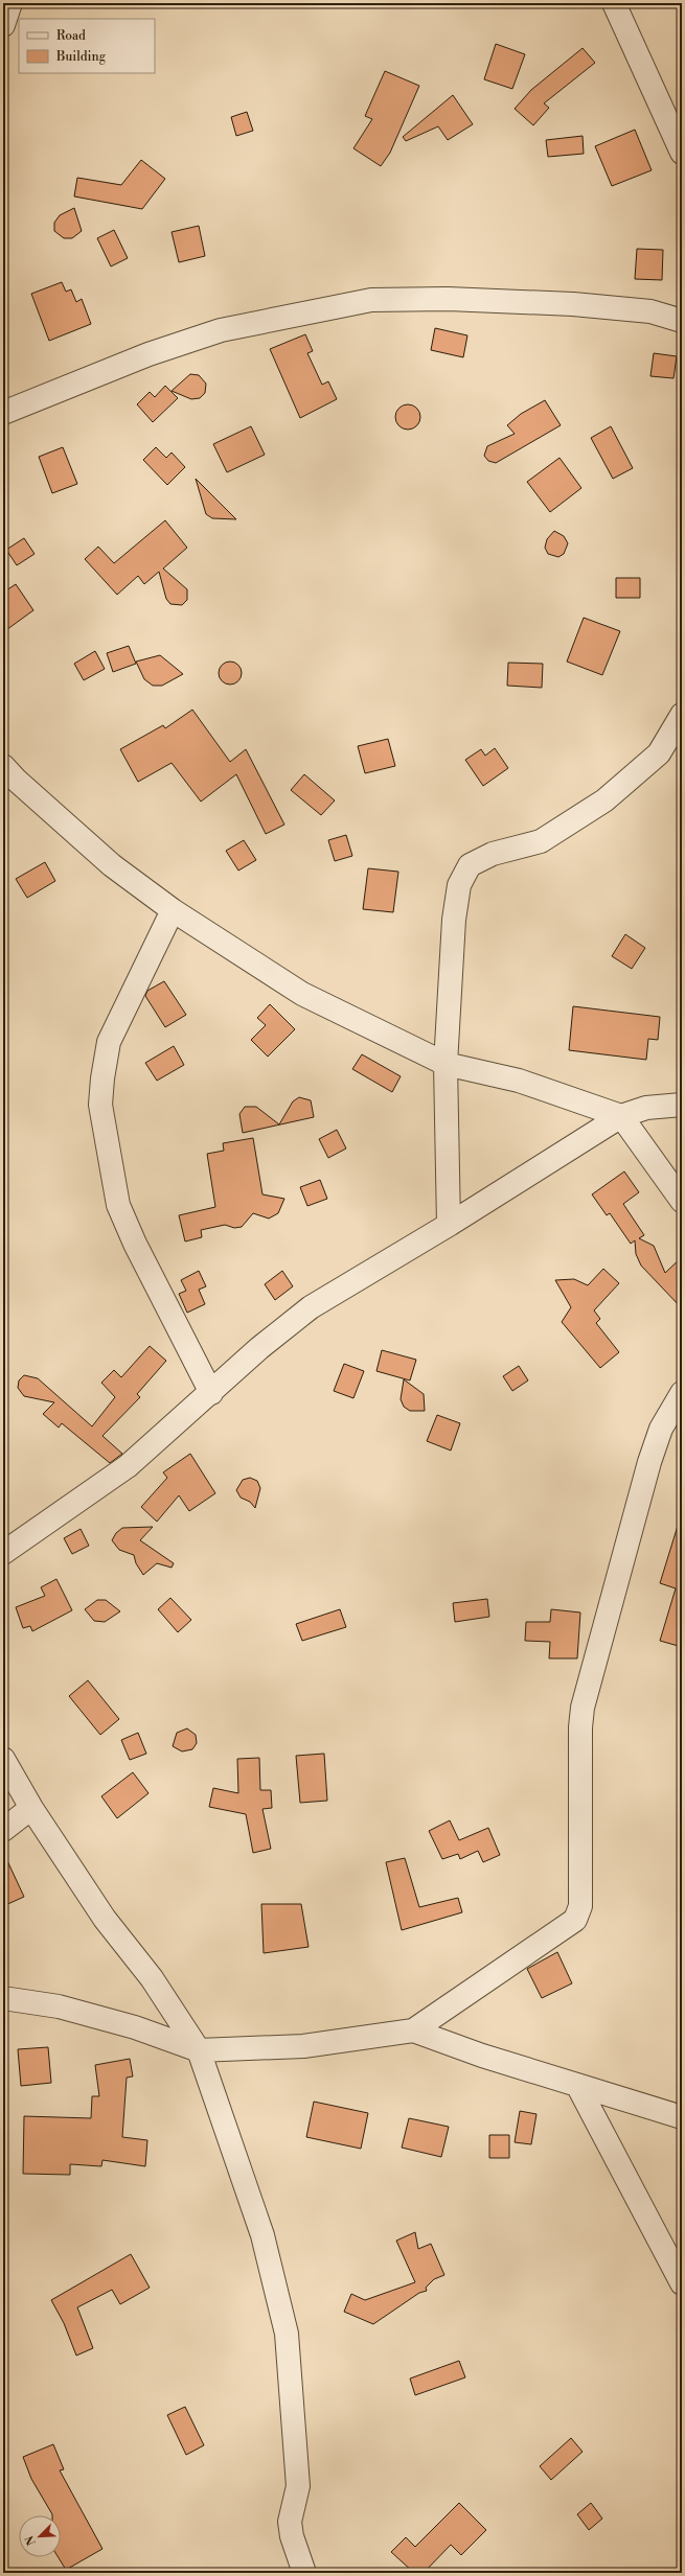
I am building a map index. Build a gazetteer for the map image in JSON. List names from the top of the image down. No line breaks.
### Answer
{"legend":["Road","Building"],"north":"bottom left"}
